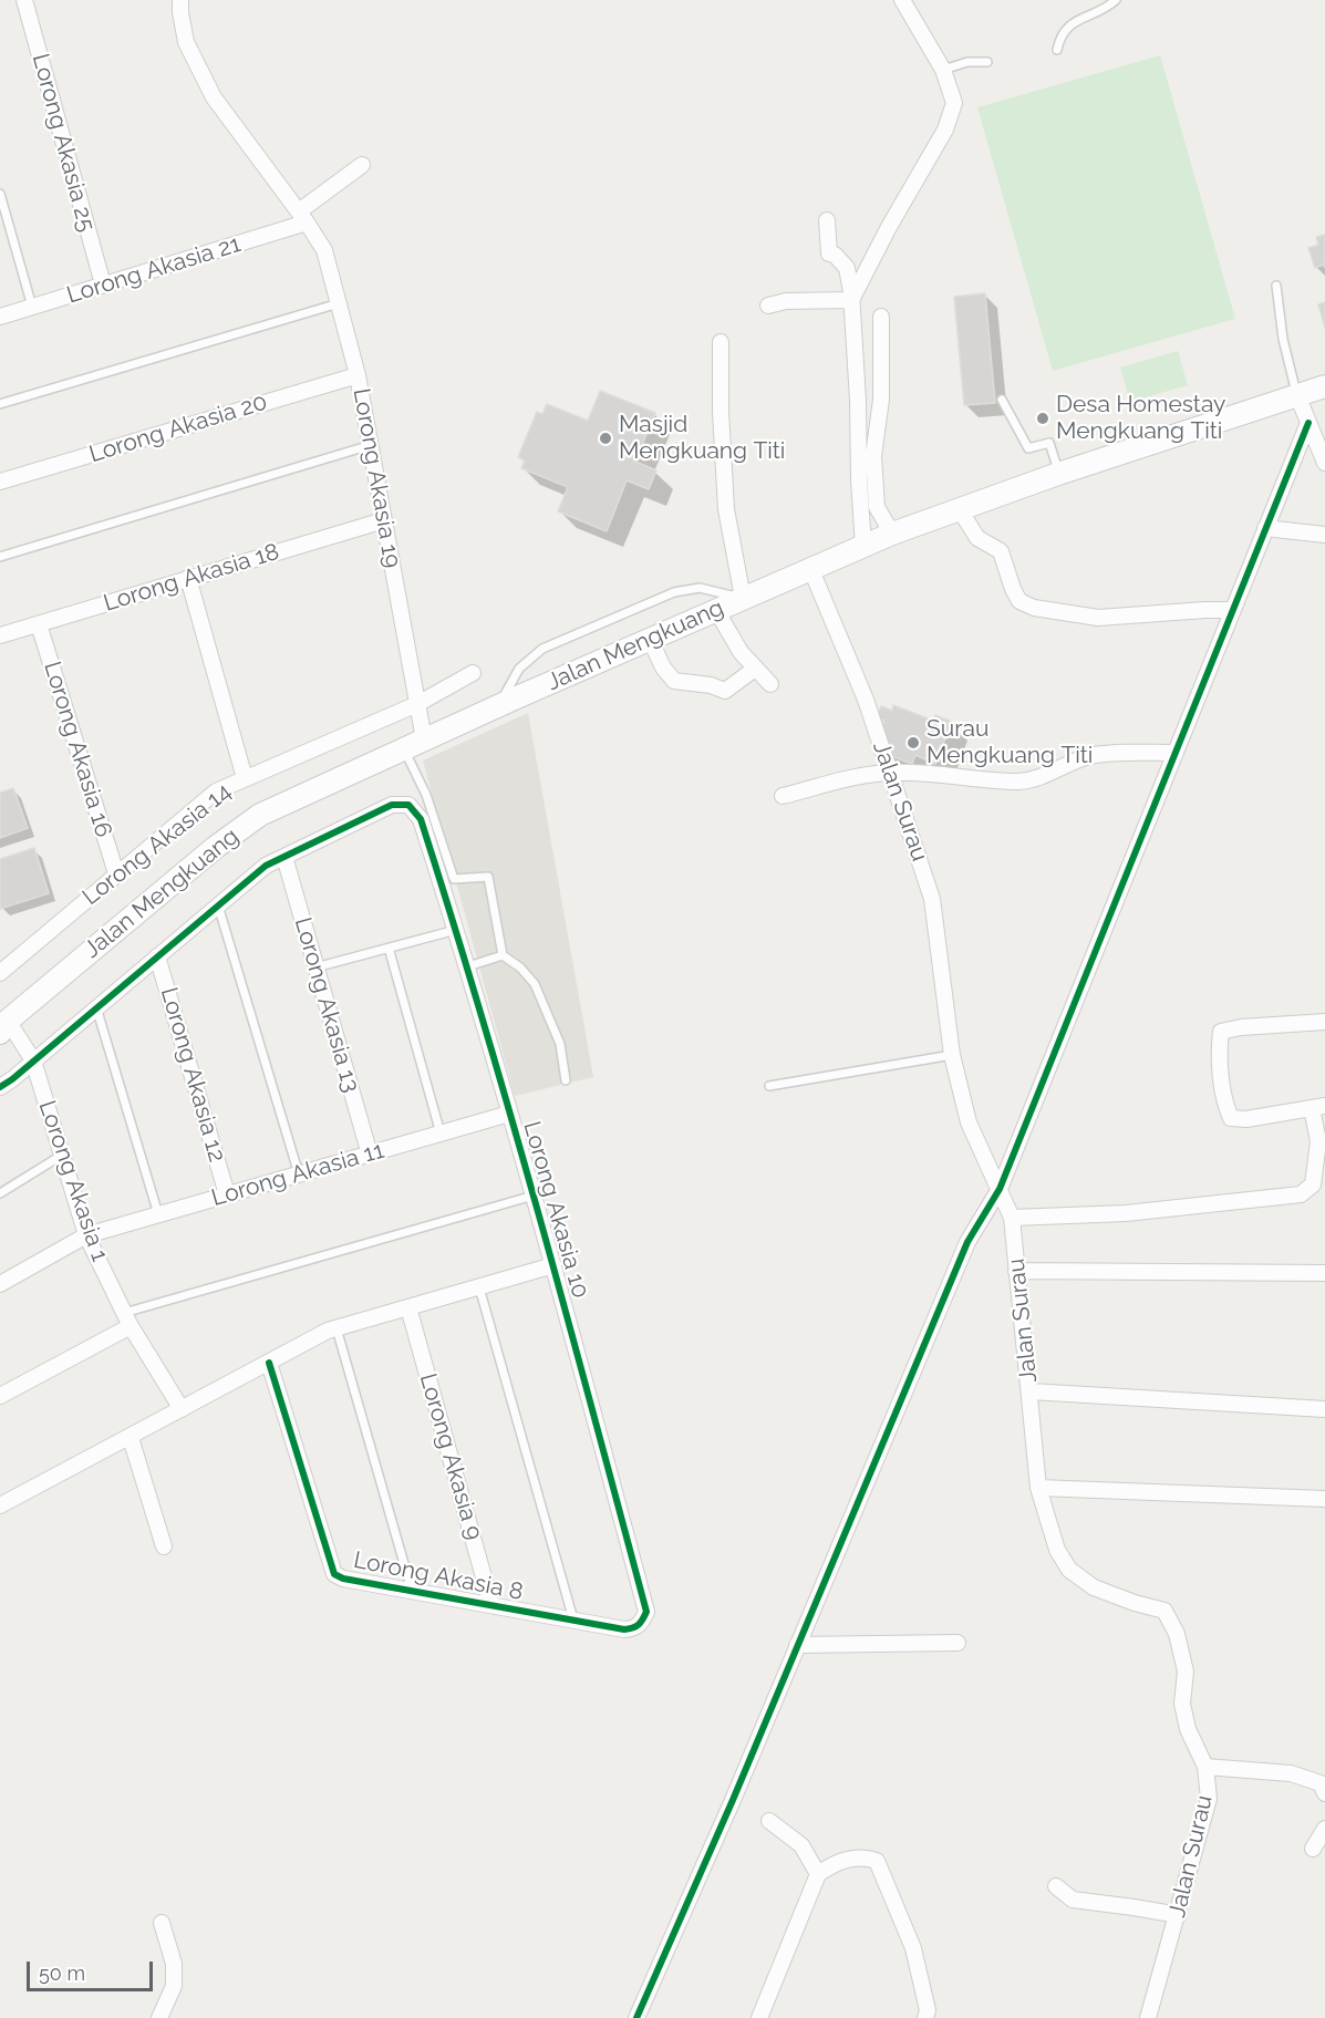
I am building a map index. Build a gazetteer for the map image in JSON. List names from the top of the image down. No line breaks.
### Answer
{"streets":{"main road":["Jalan Mengkuang"],"street":["Lorong Akasia 25","Lorong Akasia 21","Lorong Akasia 20","Lorong Akasia 19","Lorong Akasia 18","Lorong Akasia 16","Jalan Surau","Lorong Akasia 14","Lorong Akasia 13","Lorong Akasia 12","Lorong Akasia 11","Lorong Akasia 1","Lorong Akasia 10","Lorong Akasia 9","Lorong Akasia 8"]},"crossings":[["Lorong Akasia 25","Lorong Akasia 21"],["Lorong Akasia 21","Lorong Akasia 19"],["Lorong Akasia 20","Lorong Akasia 19"],["Lorong Akasia 19","Lorong Akasia 18"],["Lorong Akasia 19","Jalan Mengkuang"],["Lorong Akasia 19","Lorong Akasia 14"],["Lorong Akasia 18","Lorong Akasia 16"],["Jalan Mengkuang","Jalan Surau"],["Jalan Mengkuang","Lorong Akasia 1"],["Lorong Akasia 16","Lorong Akasia 14"],["Lorong Akasia 13","Lorong Akasia 11"],["Lorong Akasia 13","Lorong Akasia 10"],["Lorong Akasia 12","Lorong Akasia 11"],["Lorong Akasia 11","Lorong Akasia 1"],["Lorong Akasia 11","Lorong Akasia 10"],["Lorong Akasia 10","Lorong Akasia 8"],["Lorong Akasia 9","Lorong Akasia 8"]],"places":["Desa Homestay Mengkuang Titi","Masjid Mengkuang Titi","Surau Mengkuang Titi"],"scale_bar":"50 m"}
